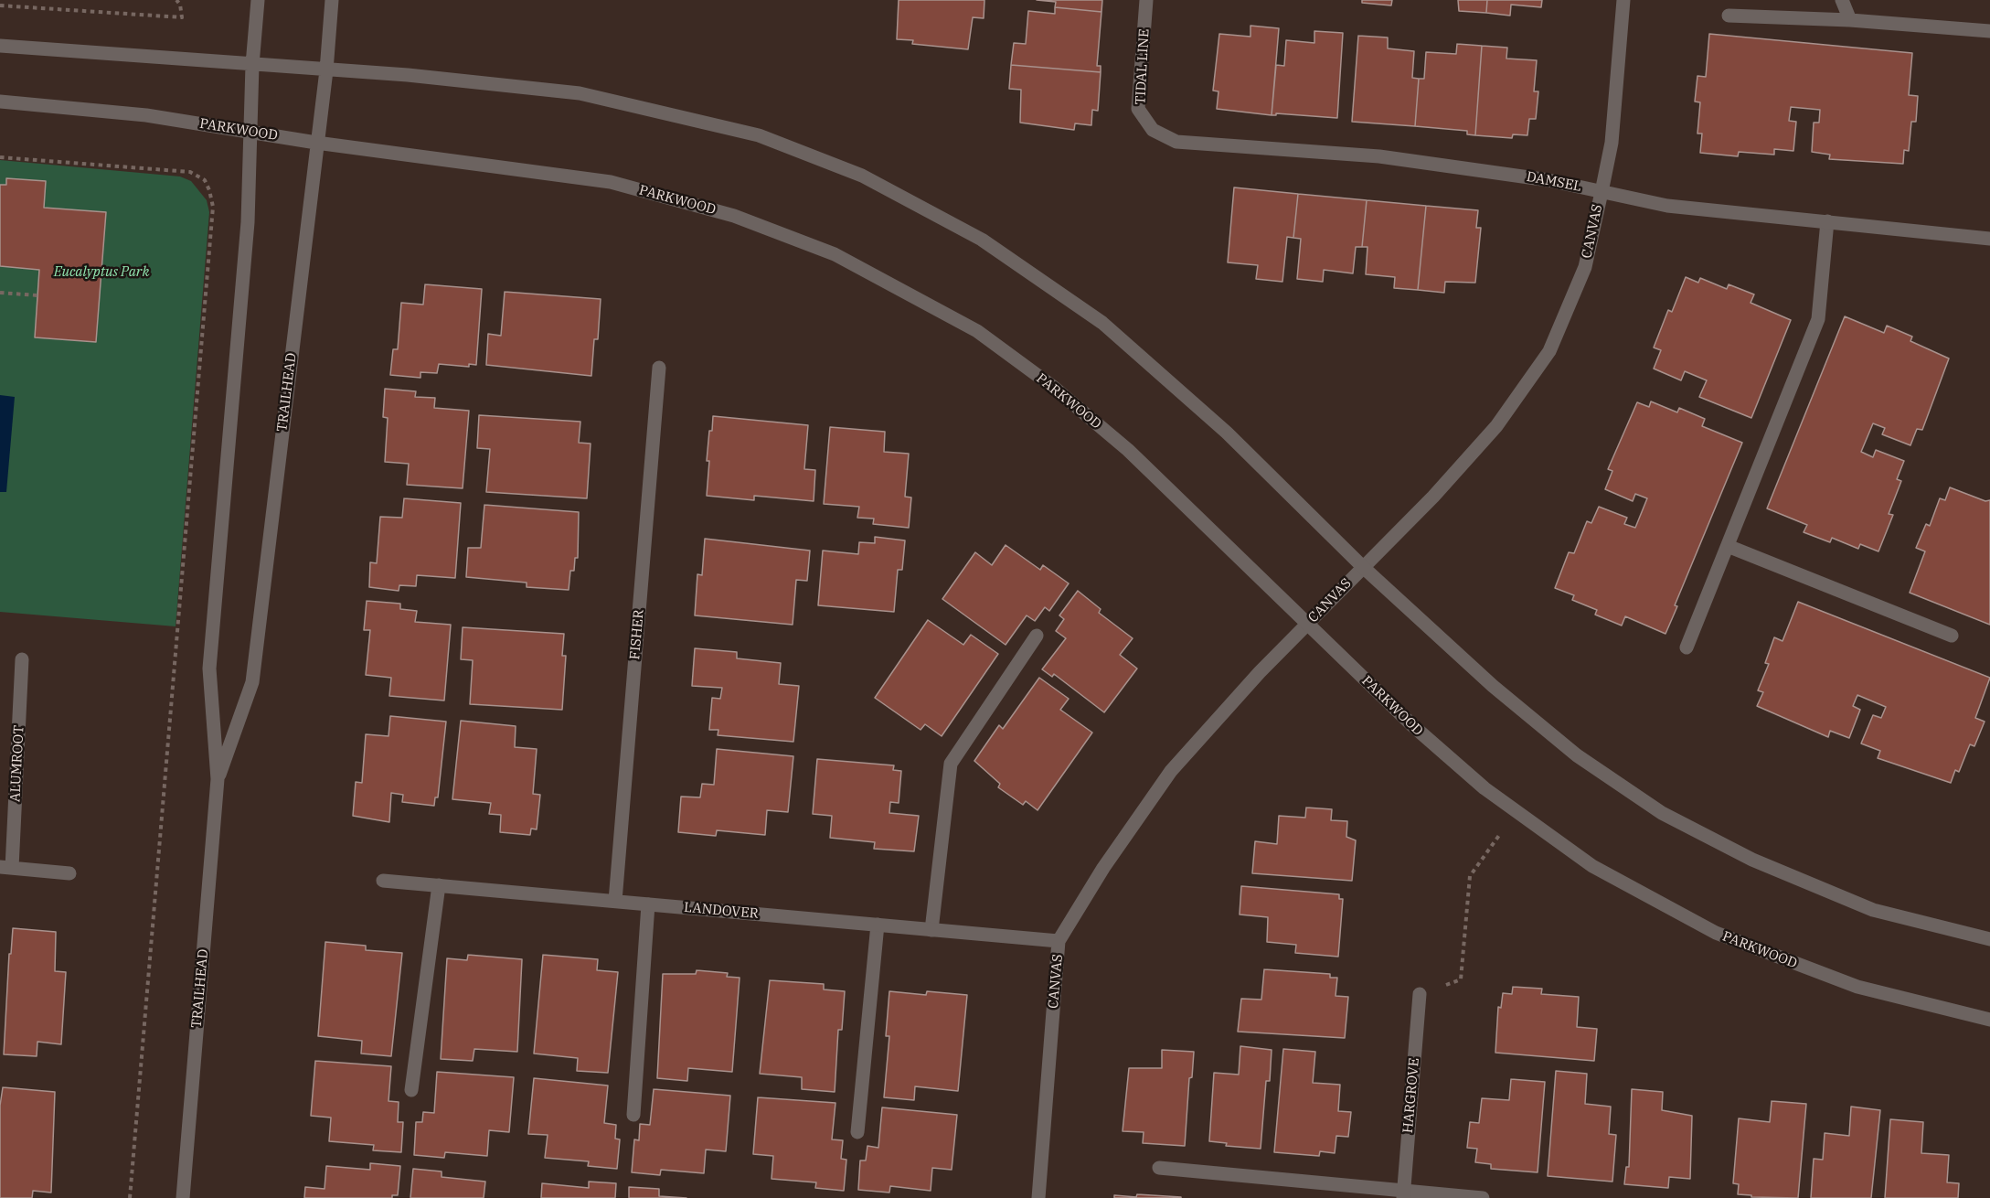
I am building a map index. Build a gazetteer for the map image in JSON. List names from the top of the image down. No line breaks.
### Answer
{"streets":{"street":["TIDAL LINE","PARKWOOD","DAMSEL","CANVAS","TRAILHEAD","FISHER","ALUMROOT","LANDOVER","HARGROVE"]},"crossings":[["TIDAL LINE","DAMSEL"],["PARKWOOD","CANVAS"],["PARKWOOD","TRAILHEAD"],["DAMSEL","CANVAS"],["CANVAS","LANDOVER"],["FISHER","LANDOVER"]],"parks":["Eucalyptus Park"]}
